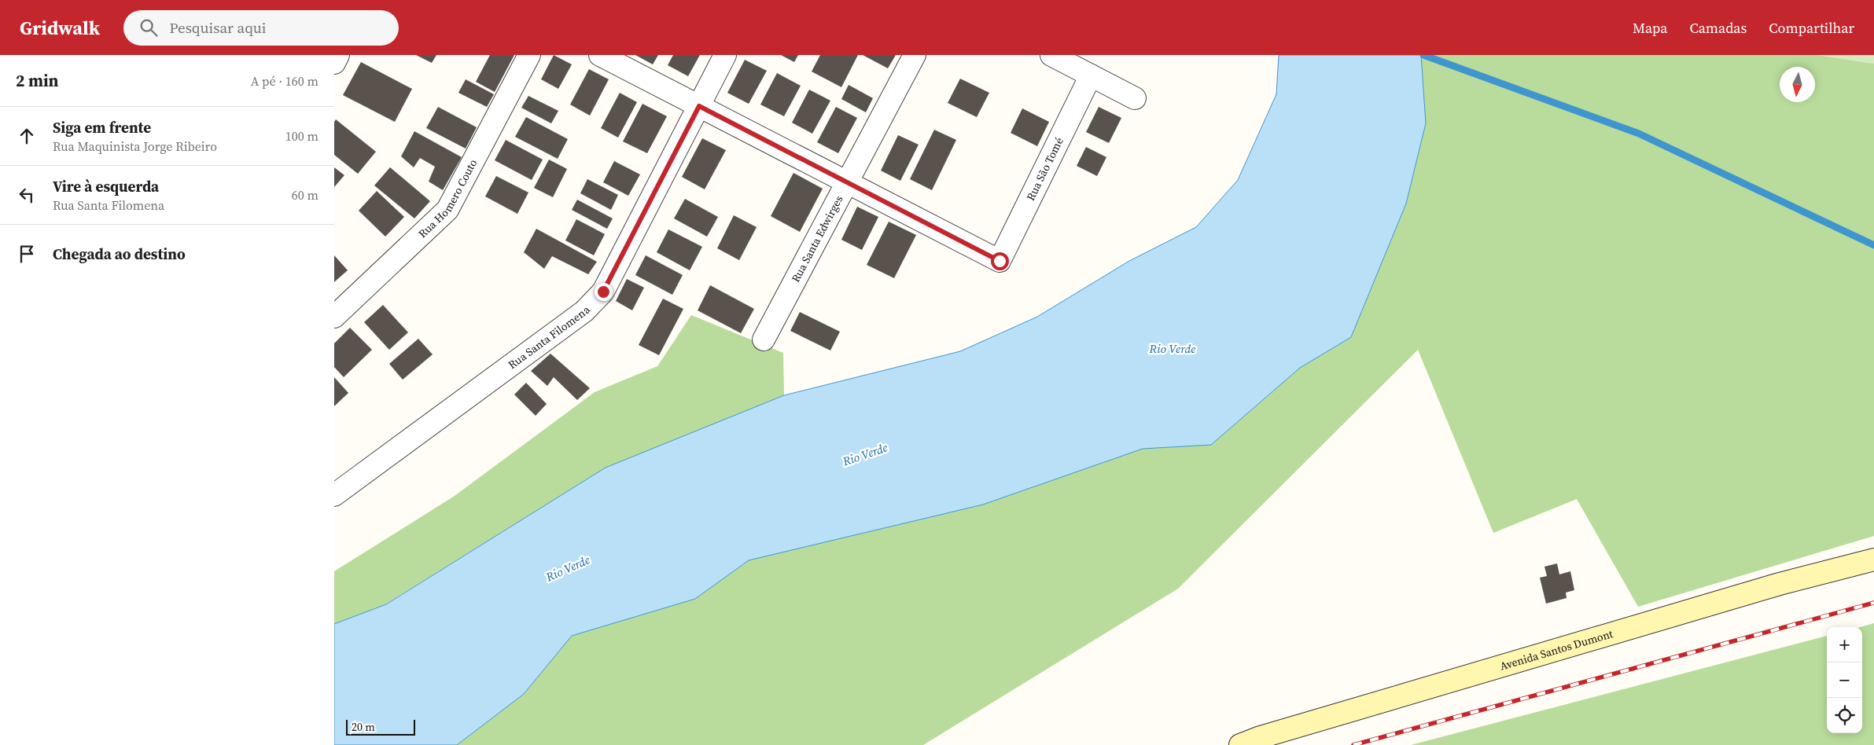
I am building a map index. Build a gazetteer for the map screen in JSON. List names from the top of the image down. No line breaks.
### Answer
{"streets":{"street":["Rua São Tomé","Rua Homero Couto","Rua Santa Edwirges","Rua Santa Filomena","Avenida Santos Dumont"]},"crossings":[["Rua São Tomé","Rua Santa Edwirges"]],"water":["Rio Verde"],"scale_bar":"20 m","north":"bottom","page":{"header":"Gridwalk","search":"Pesquisar aqui","nav":["Mapa","Camadas","Compartilhar"],"heading":["2 min","A pé · 160 m"],"list":[["Siga em frente","Rua Maquinista Jorge Ribeiro","100 m"],["Vire à esquerda","Rua Santa Filomena","60 m"],"Chegada ao destino"],"map_buttons":["+","−"],"scale":"20 m"}}
